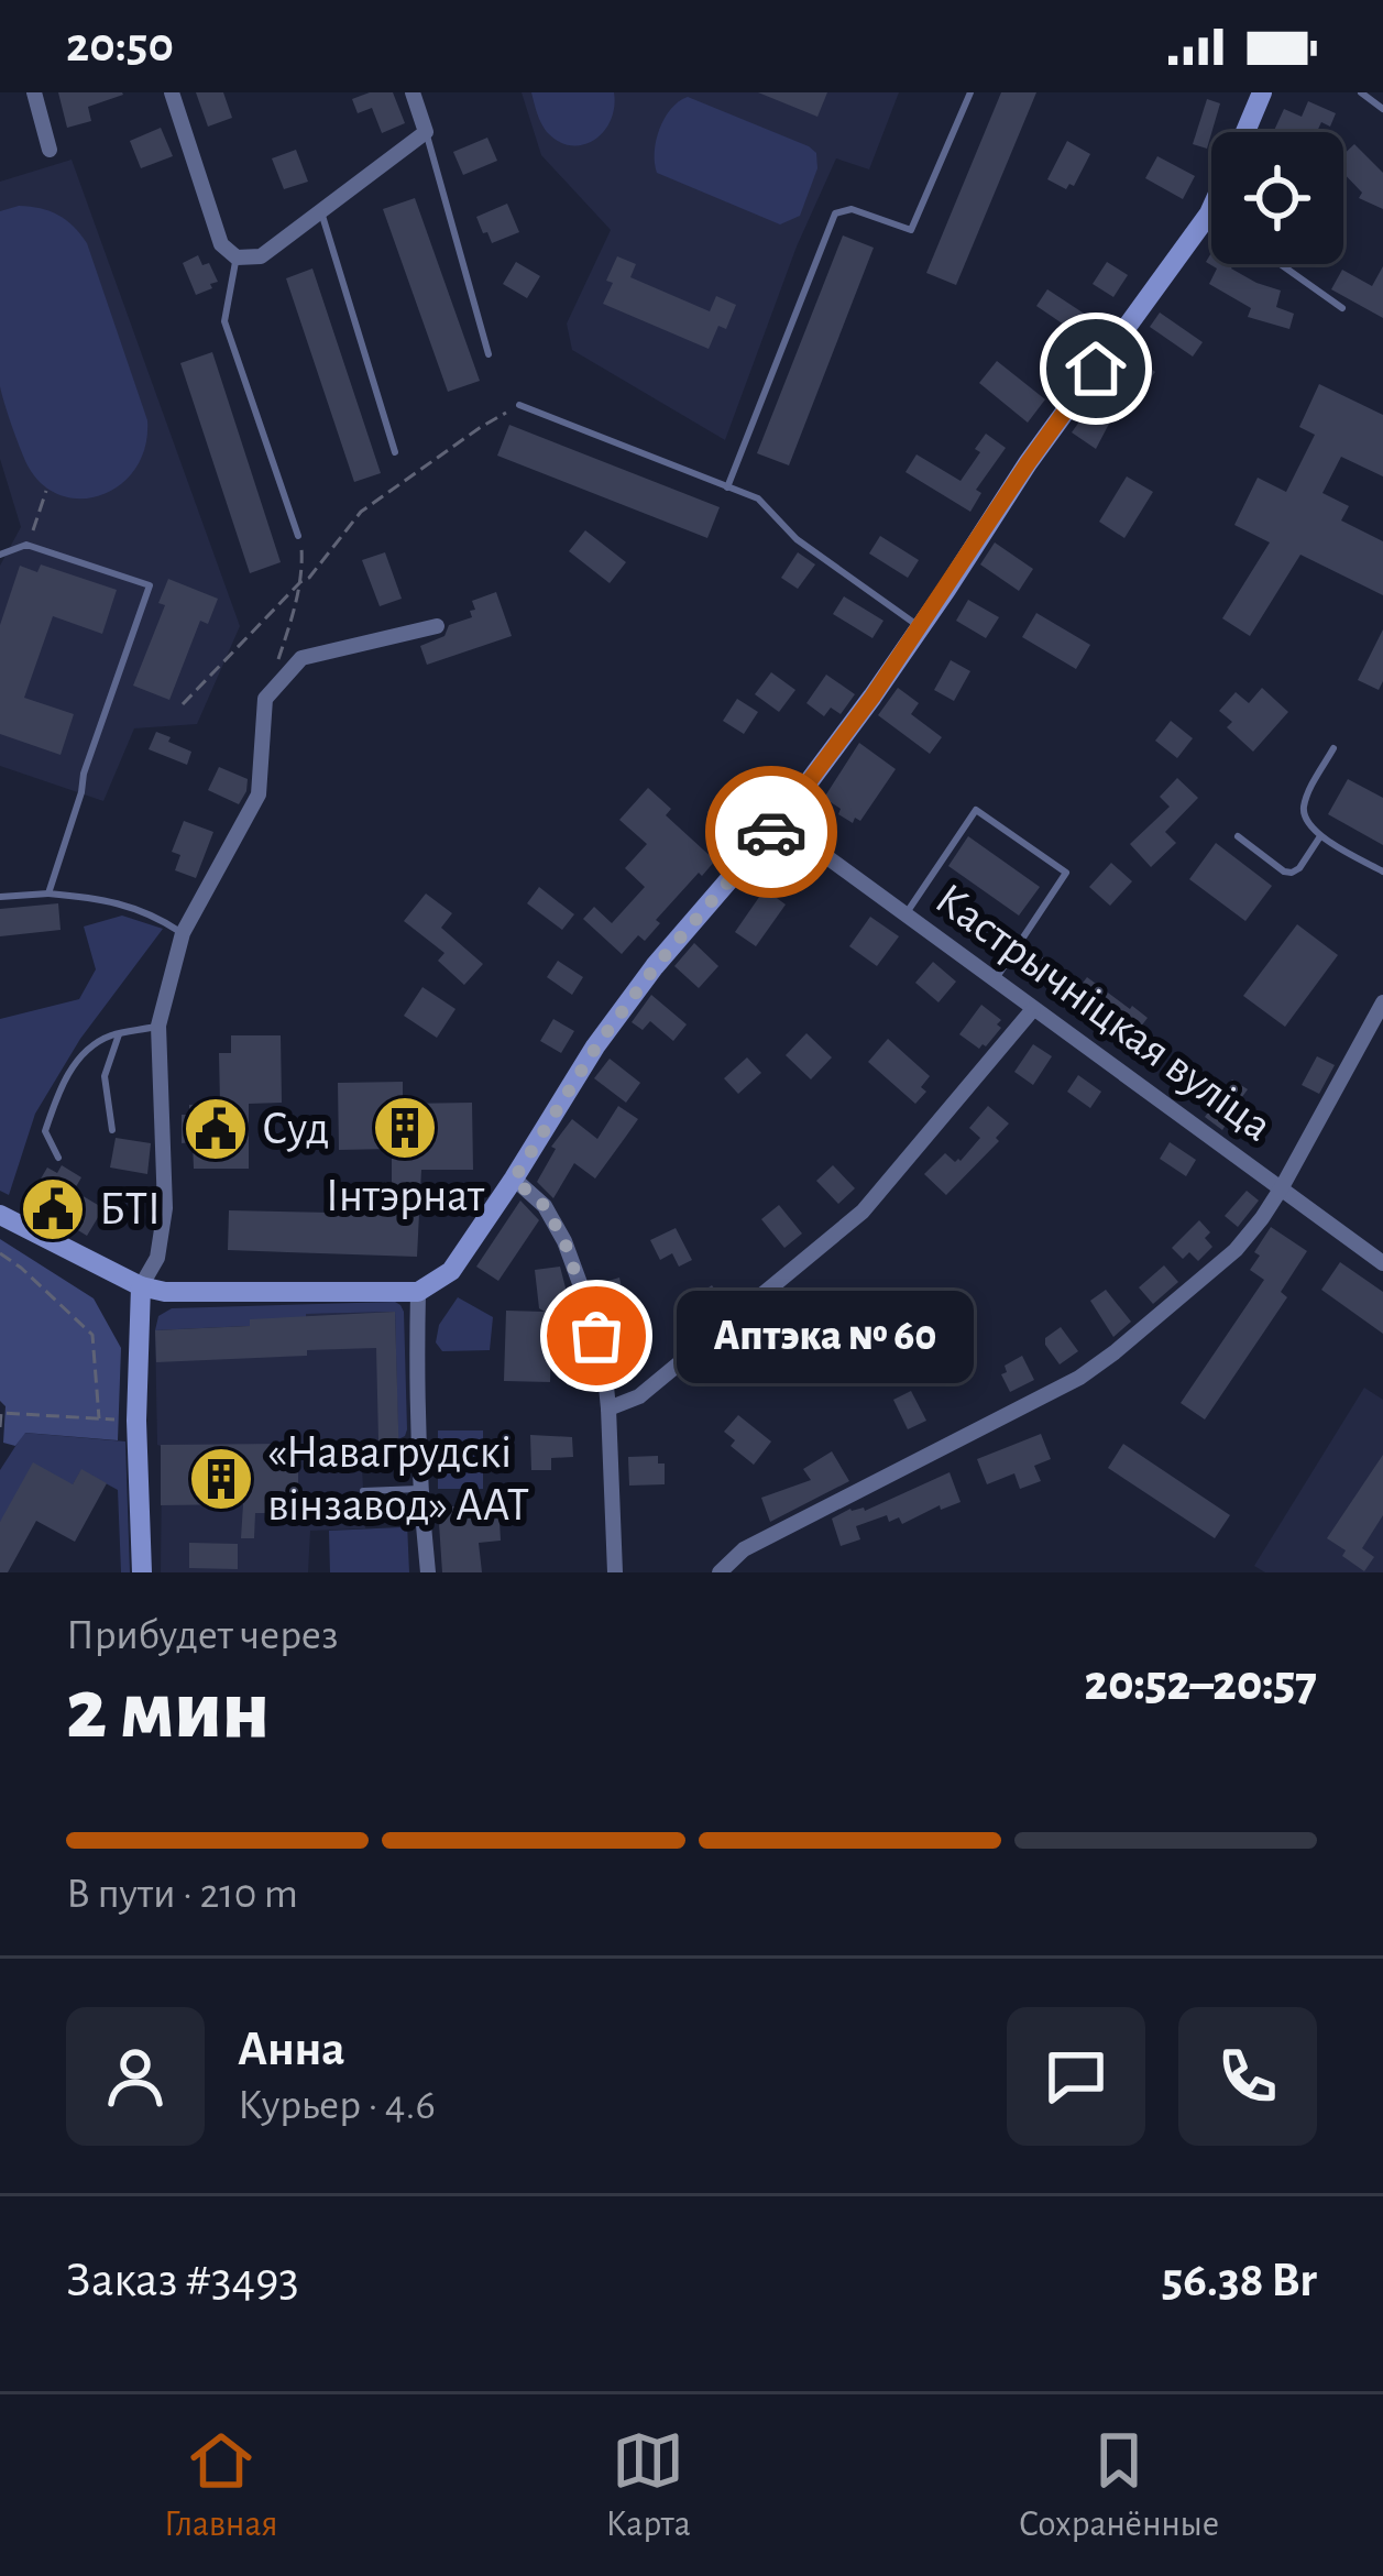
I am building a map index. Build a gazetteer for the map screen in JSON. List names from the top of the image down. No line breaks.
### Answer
{"streets":{"street":["Кастрычніцкая вуліца"]},"places":{"building":["Інтэрнат","«Навагрудскі вінзавод» ААТ"],"public building":["Суд","БТІ"],"other":["Аптэка № 60"]},"page":{"status":"20:50","bubble":"Аптэка № 60","heading":["2 мин","Прибудет через","20:52–20:57"],"panel":["Анна","Курьер · 4.6","Заказ #3493","56.38 Br"],"bar":"В пути · 210 m","tabs":["Главная","Карта","Сохранённые"]}}
